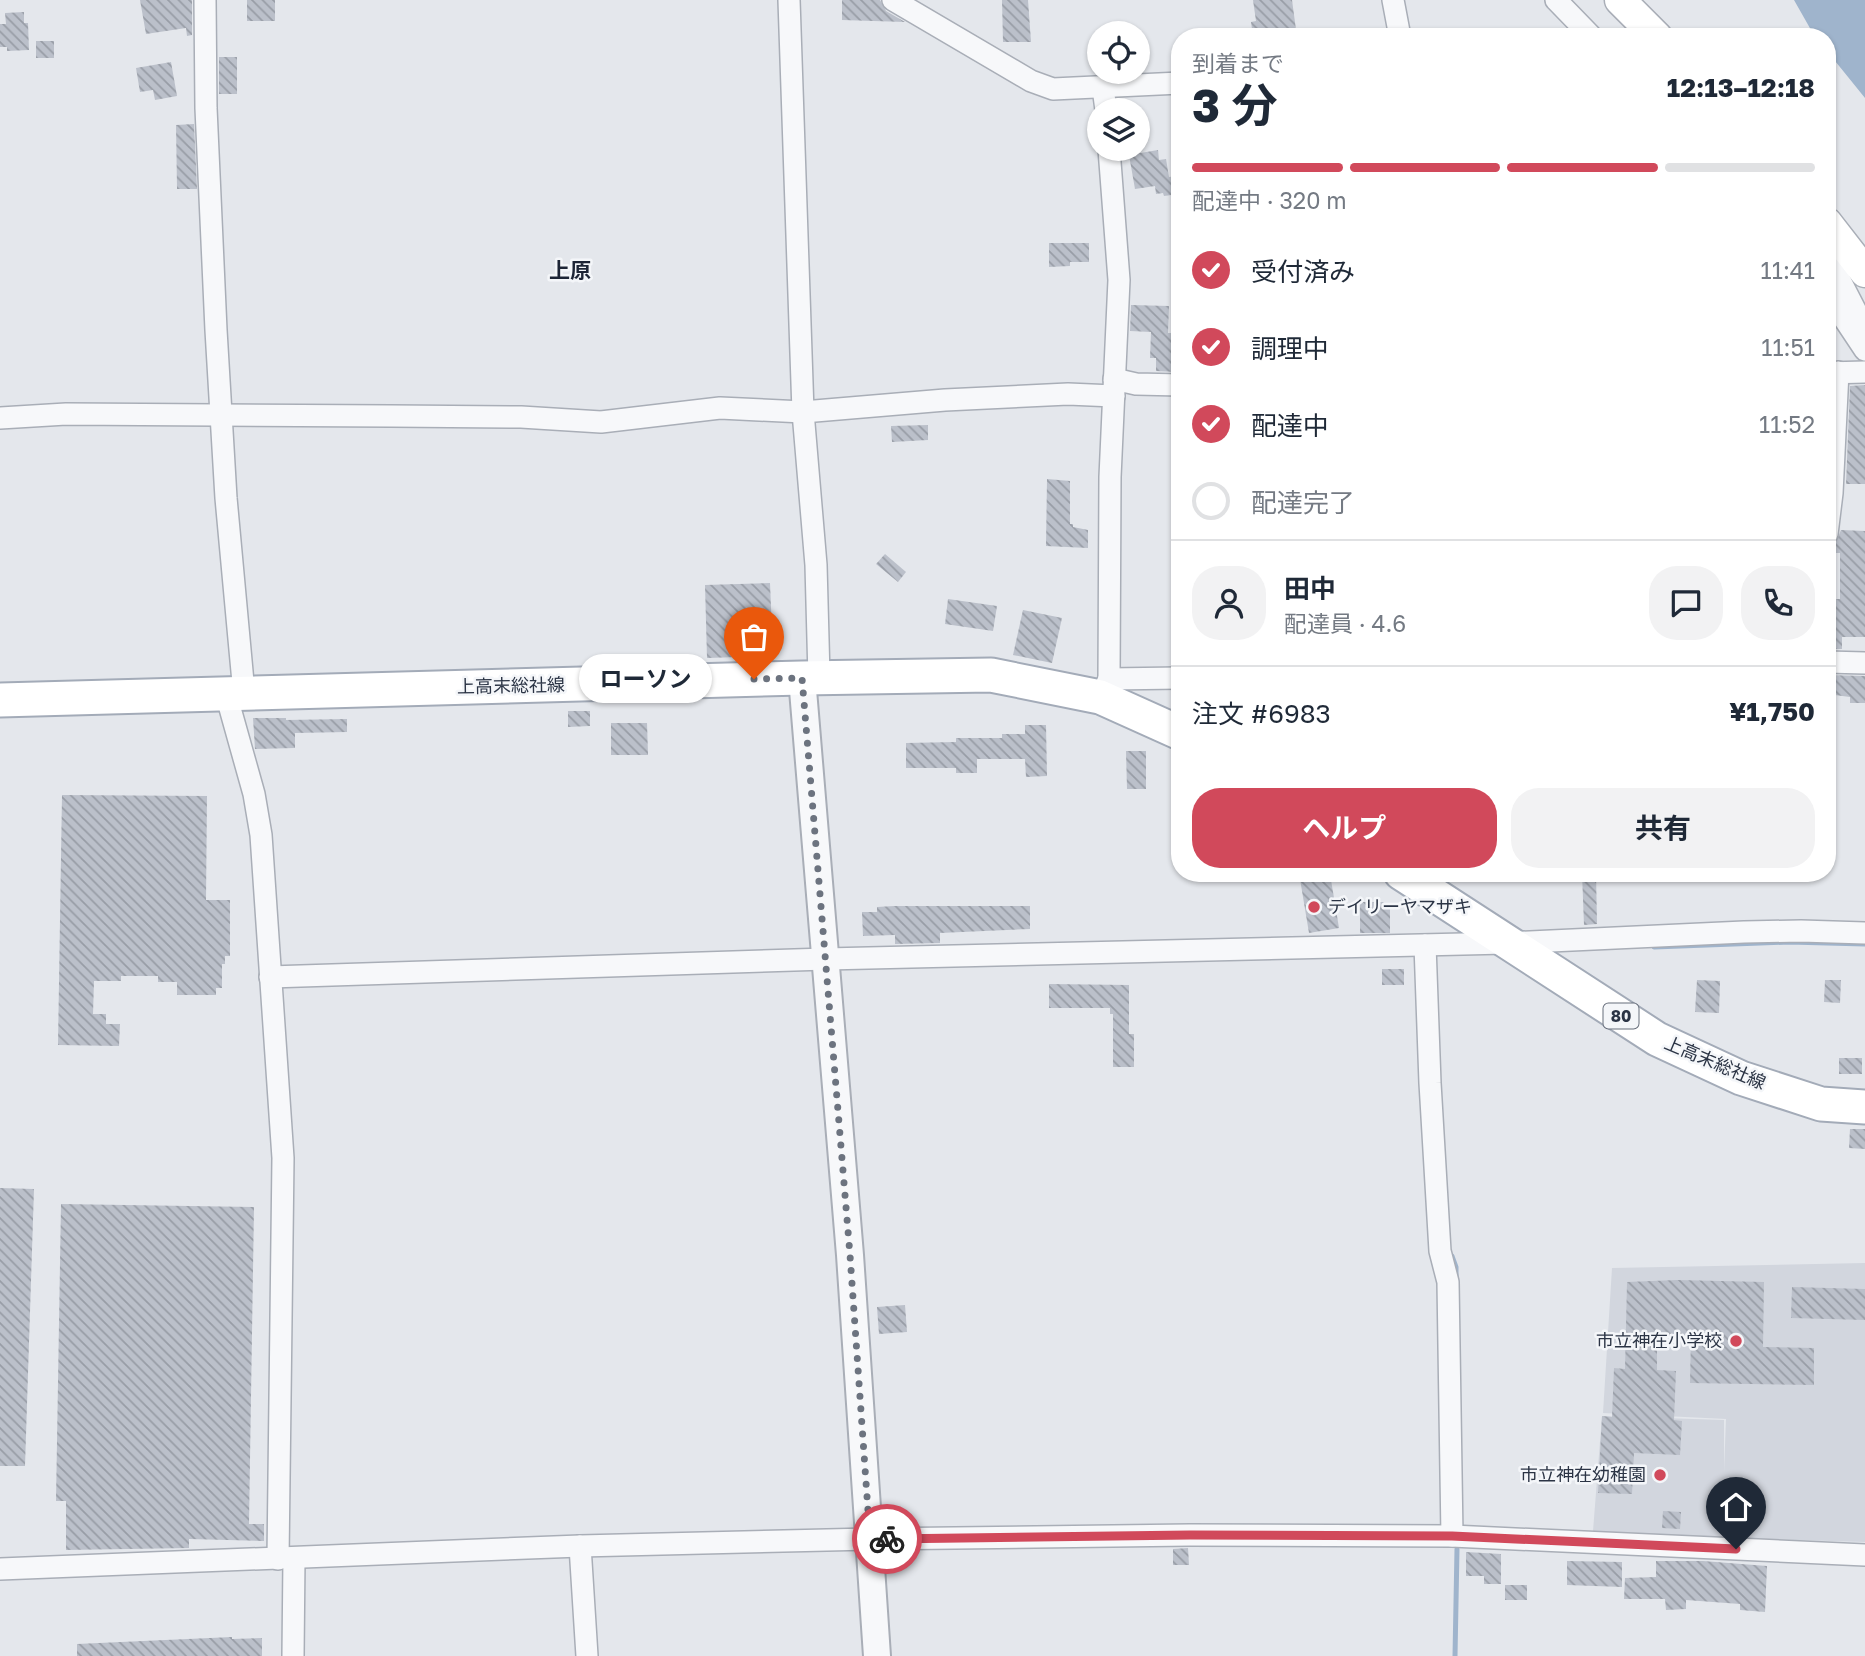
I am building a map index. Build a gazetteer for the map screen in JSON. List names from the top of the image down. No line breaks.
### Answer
{"streets":{"main road":["上高末総社線","80"]},"districts":["上原"],"places":["ローソン","デイリーヤマザキ","市立神在小学校","市立神在幼稚園"],"page":{"heading":["3 分","到着まで","12:13–12:18"],"panel":["田中","配達員 · 4.6","注文 #6983","¥1,750"],"bar":"配達中 · 320 m","list":[["受付済み","11:41"],["調理中","11:51"],["配達中","11:52"],"配達完了"],"bubble":"ローソン","buttons":["ヘルプ","共有"]}}
